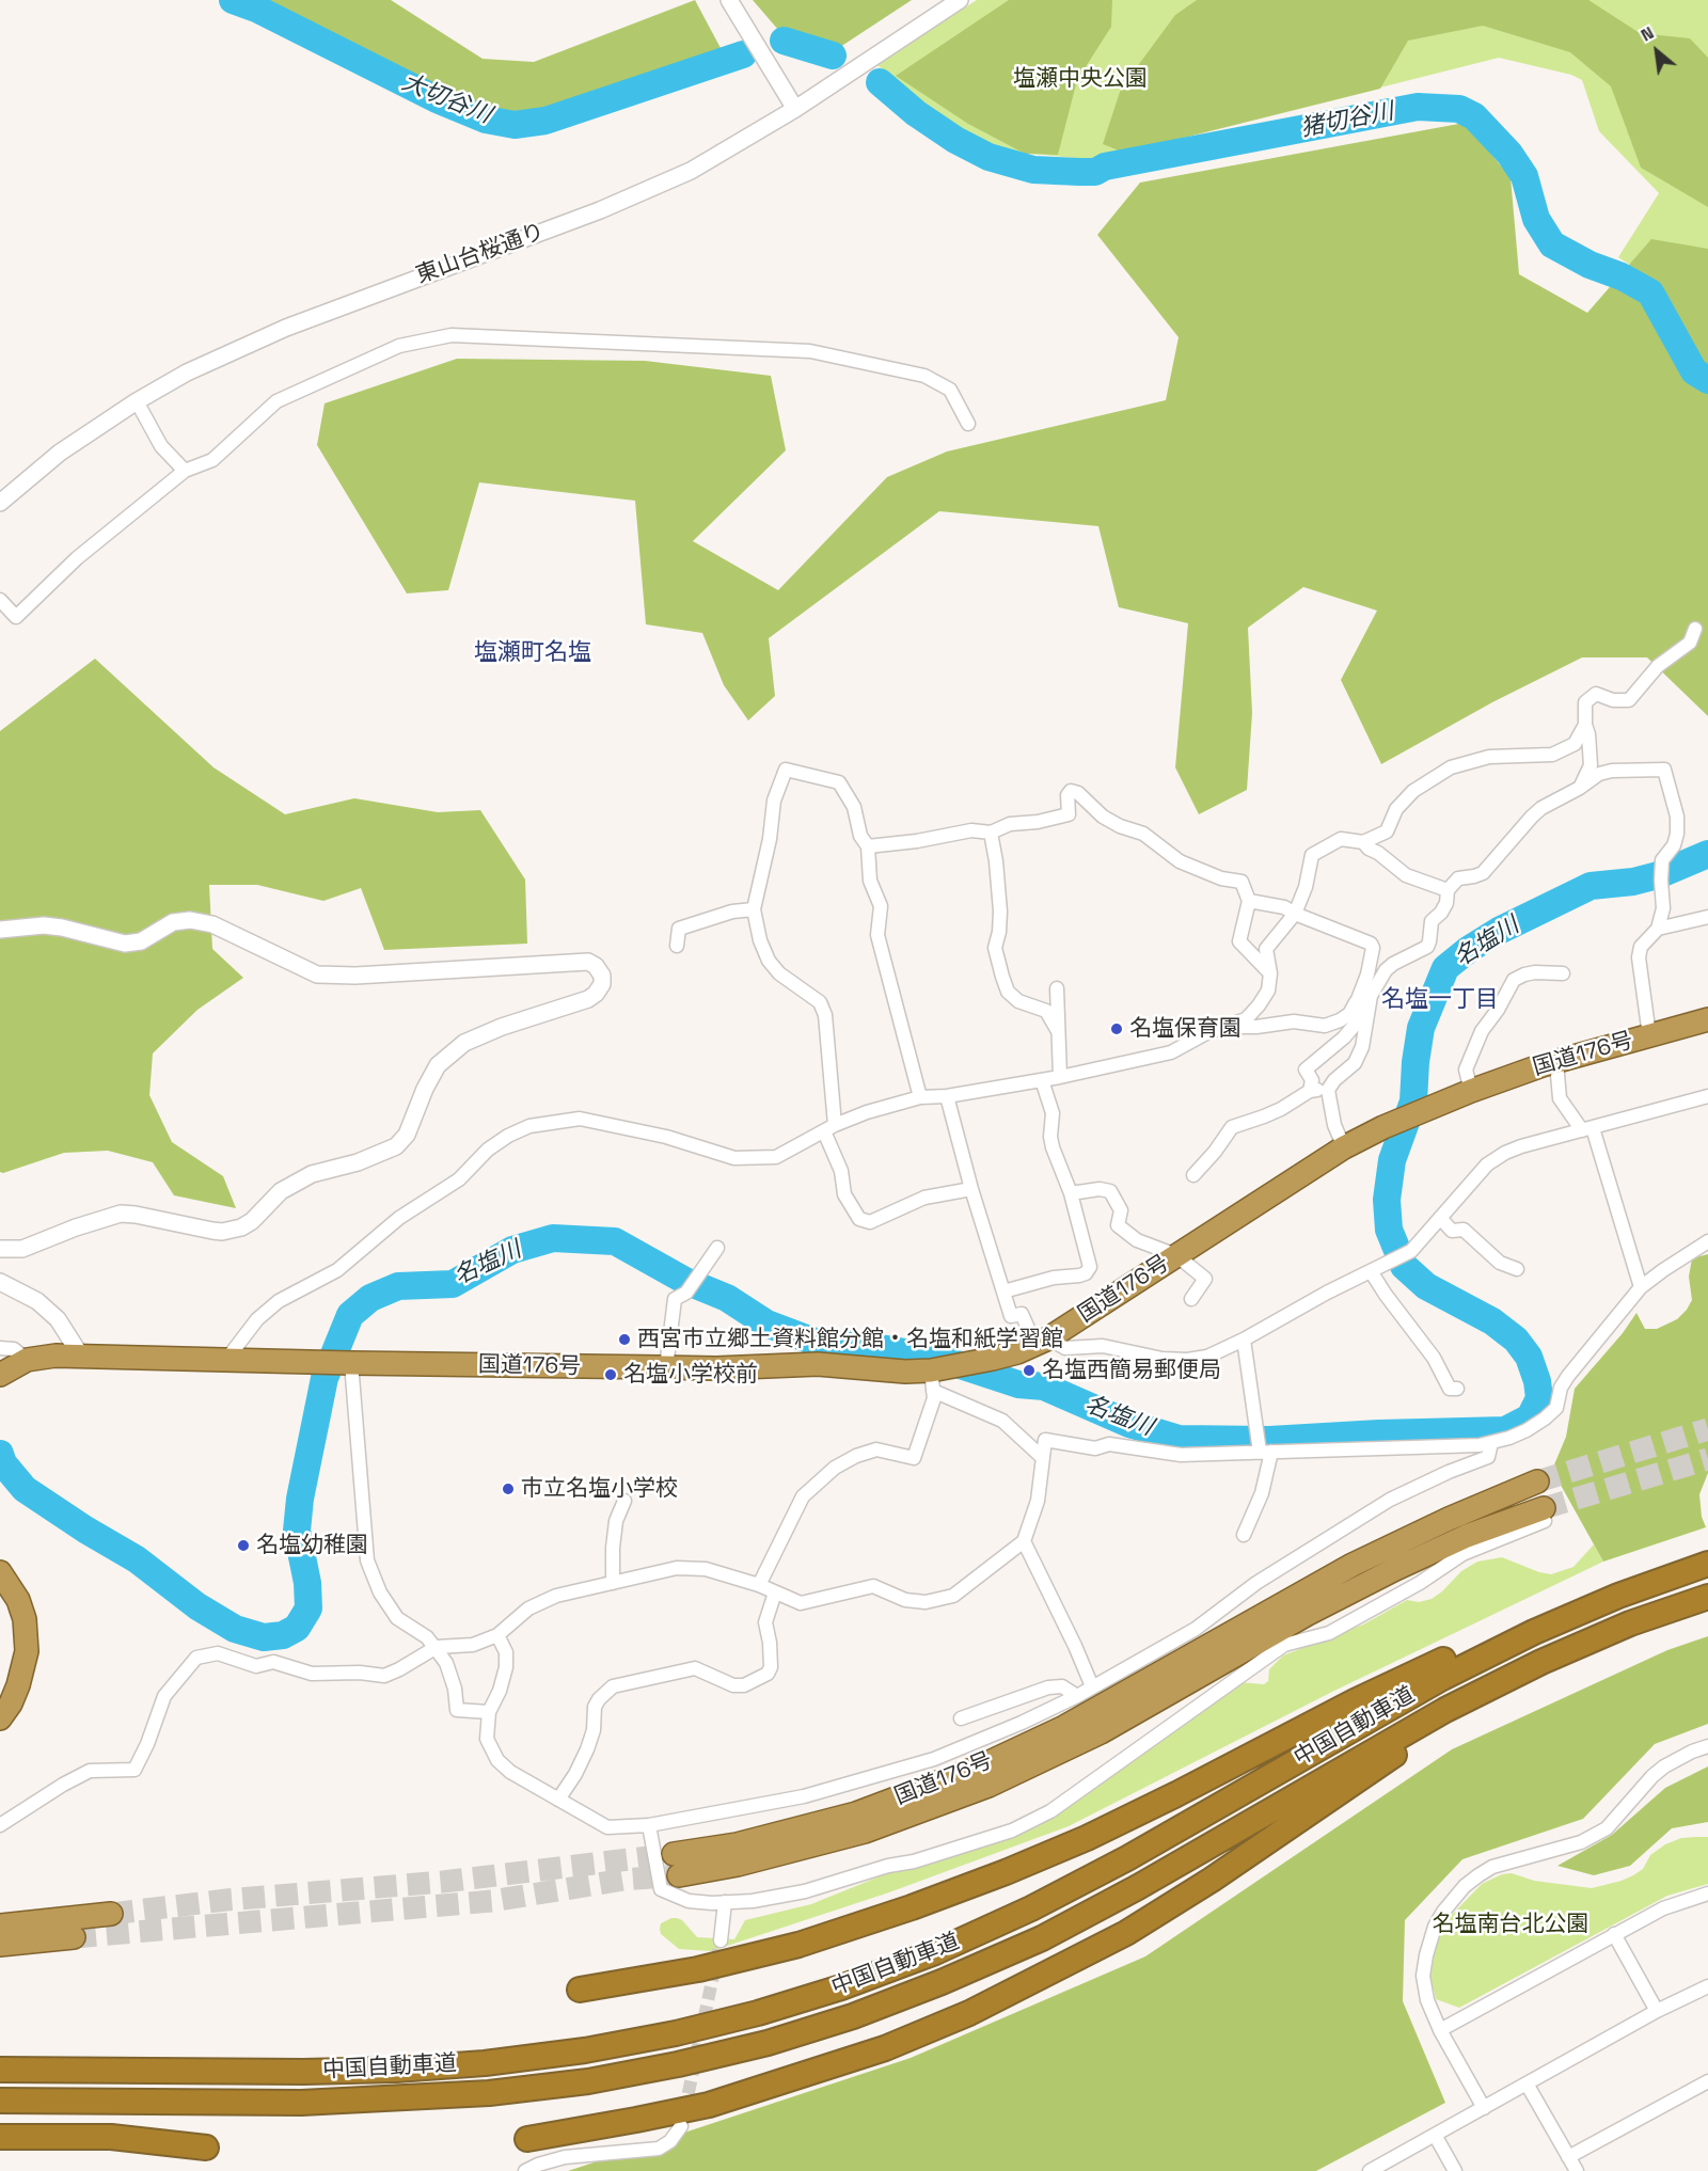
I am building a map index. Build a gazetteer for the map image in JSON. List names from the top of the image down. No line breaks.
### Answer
{"streets":{"highway":["国道176号","中国自動車道"],"street":["東山台桜通り"]},"districts":["塩瀬町名塩","名塩一丁目"],"water":["大切谷川","猪切谷川","名塩川"],"parks":["塩瀬中央公園","名塩南台北公園"],"places":["名塩保育園","西宮市立郷土資料館分館・名塩和紙学習館","名塩西簡易郵便局","名塩小学校前","市立名塩小学校","名塩幼稚園"],"north":"top left"}
